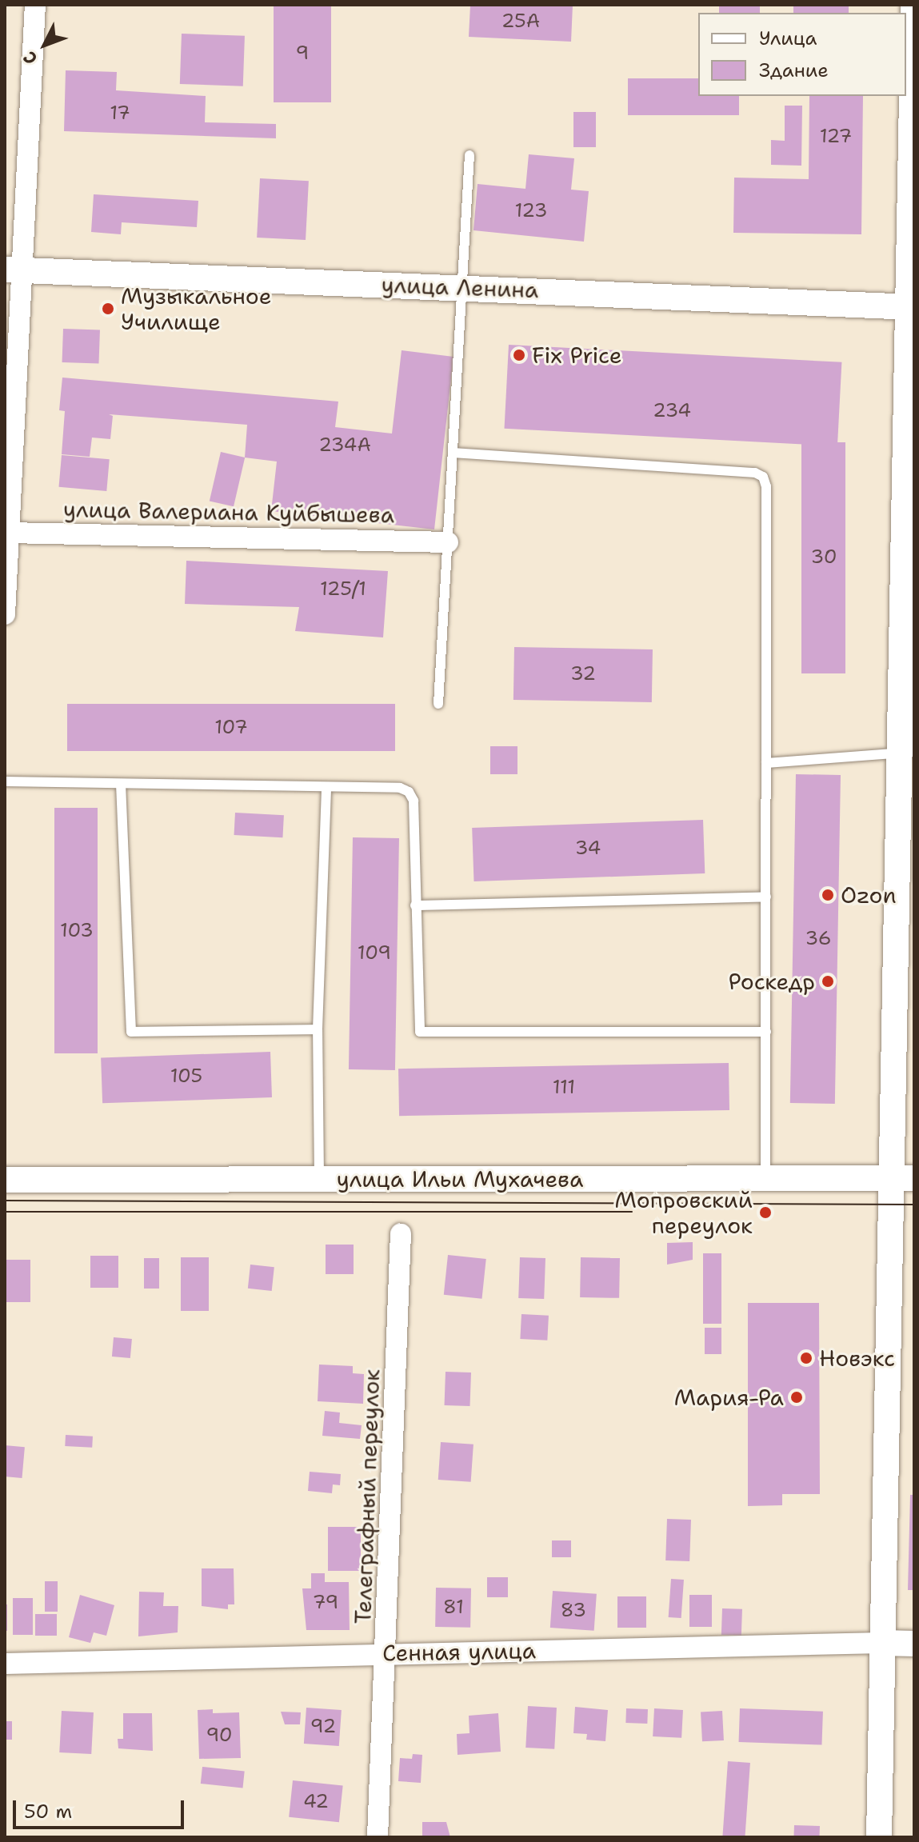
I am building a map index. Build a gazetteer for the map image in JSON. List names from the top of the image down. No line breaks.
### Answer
{"streets":{"street":["улица Ленина","улица Валериана Куйбышева","улица Ильи Мухачева","Телеграфный переулок","Сенная улица"]},"crossings":[["Телеграфный переулок","Сенная улица"]],"places":["Музыкальное Училище","Fix Price","Ozon","Роскедр","Мопровский переулок","Новэкс","Мария-Ра"],"house_numbers":["25А","9","17","127","123","234","234А","30","125/1","32","107","34","103","36","109","105","111","79","81","83","92","90","42"],"legend":["Улица","Здание"],"scale_bar":"50 m","north":"bottom left"}
